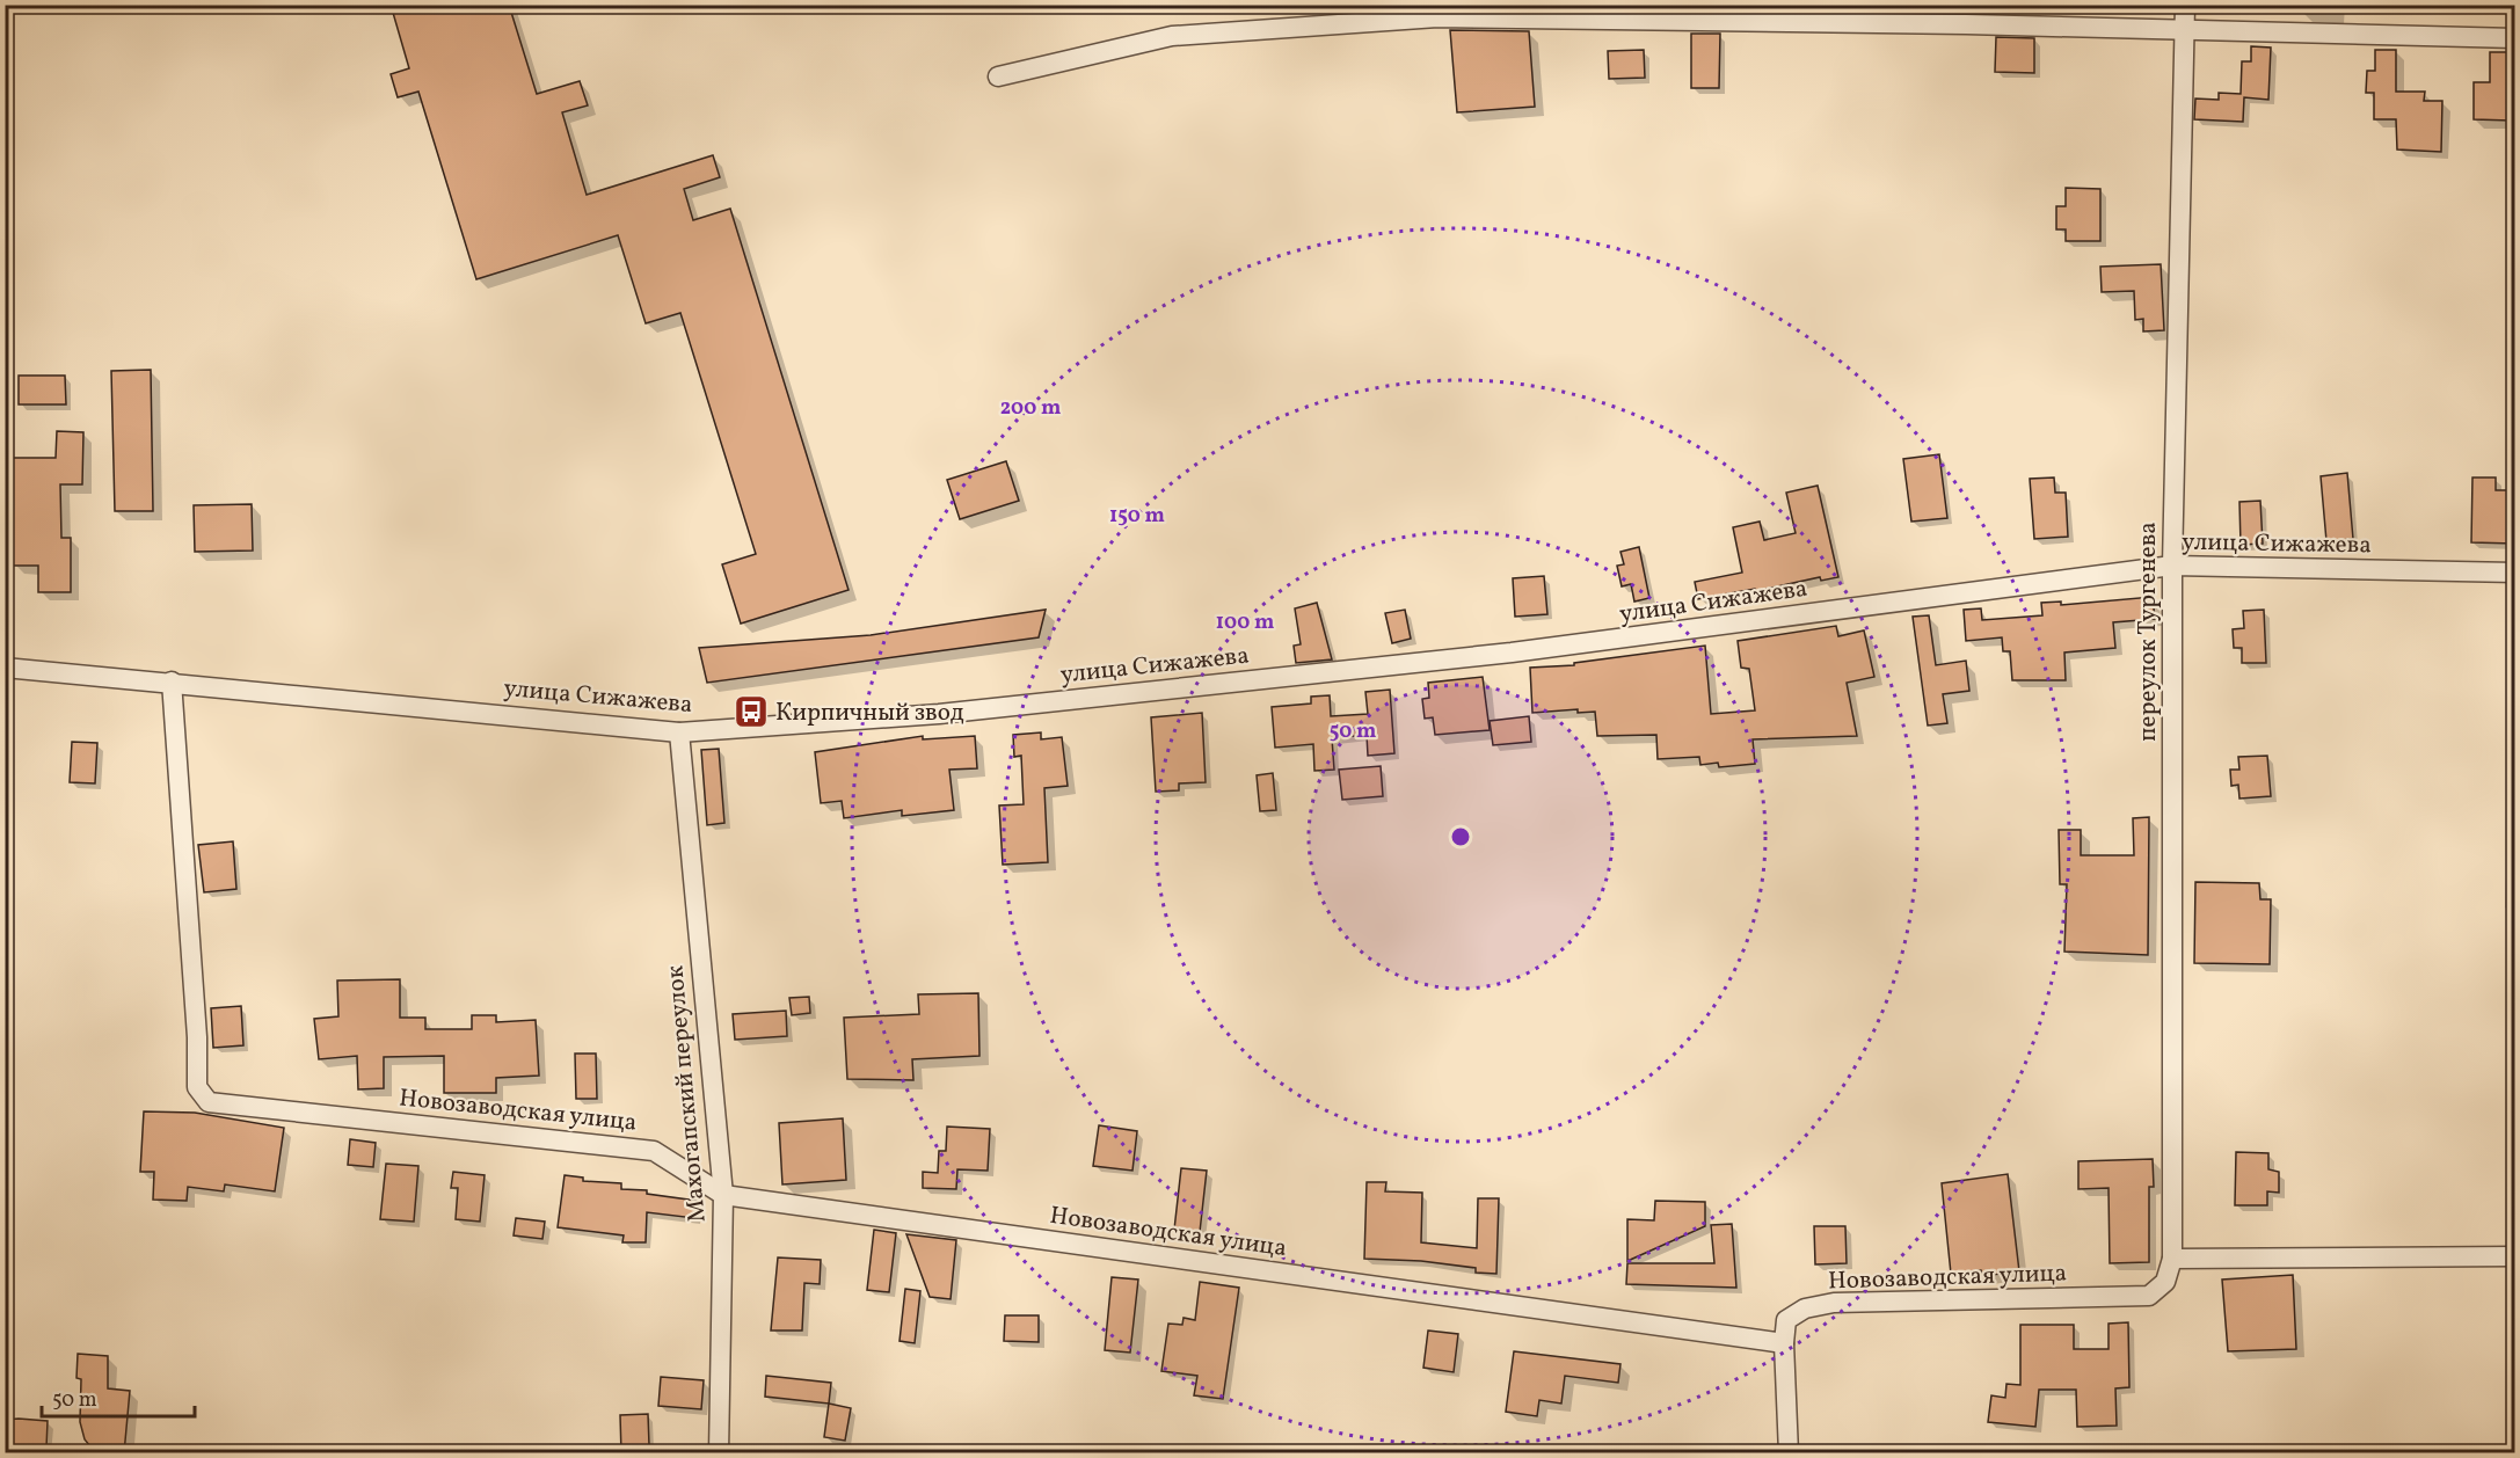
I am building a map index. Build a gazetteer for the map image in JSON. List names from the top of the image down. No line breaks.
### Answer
{"streets":{"street":["улица Сижажева","переулок Тургенева","Махогапский переулок","Новозаводская улица"]},"crossings":[["улица Сижажева","переулок Тургенева"],["улица Сижажева","Махогапский переулок"],["улица Сижажева","Новозаводская улица"],["переулок Тургенева","Новозаводская улица"],["Махогапский переулок","Новозаводская улица"]],"places":{"bus stop":["Кирпичный звод"]},"scale_bar":"50 m","rings":["200 m","150 m","100 m","50 m"]}
